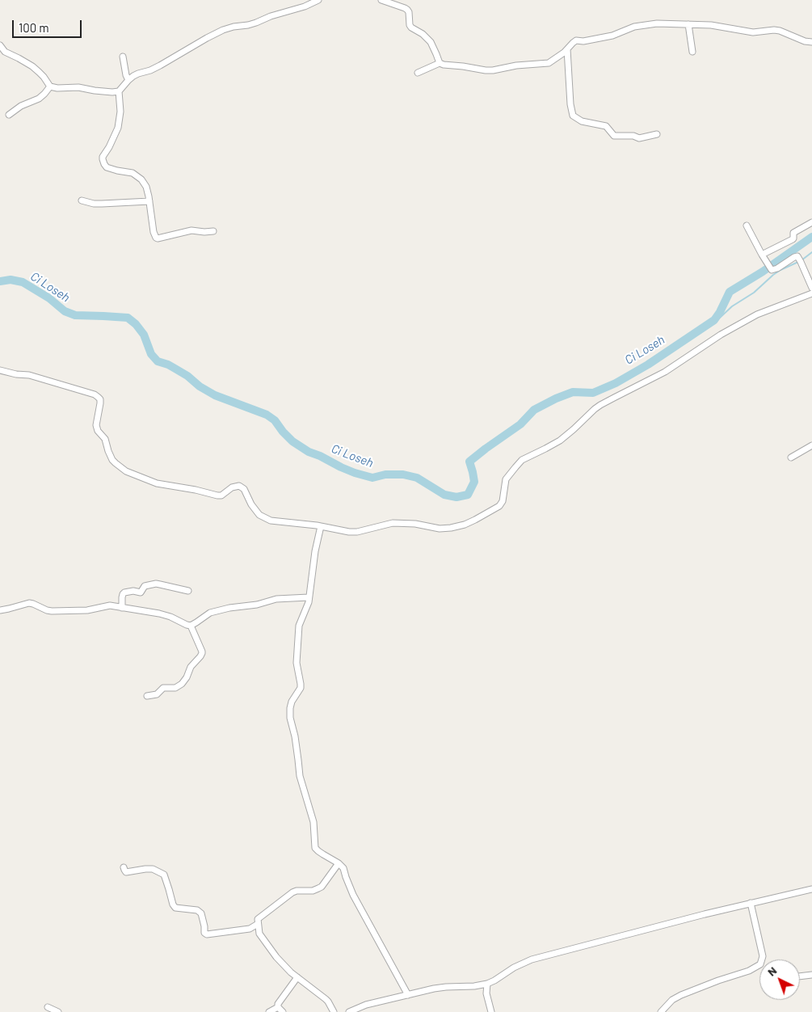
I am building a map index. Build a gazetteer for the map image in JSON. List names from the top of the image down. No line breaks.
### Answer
{"water":["Ci Loseh"],"scale_bar":"100 m","north":"top left"}
